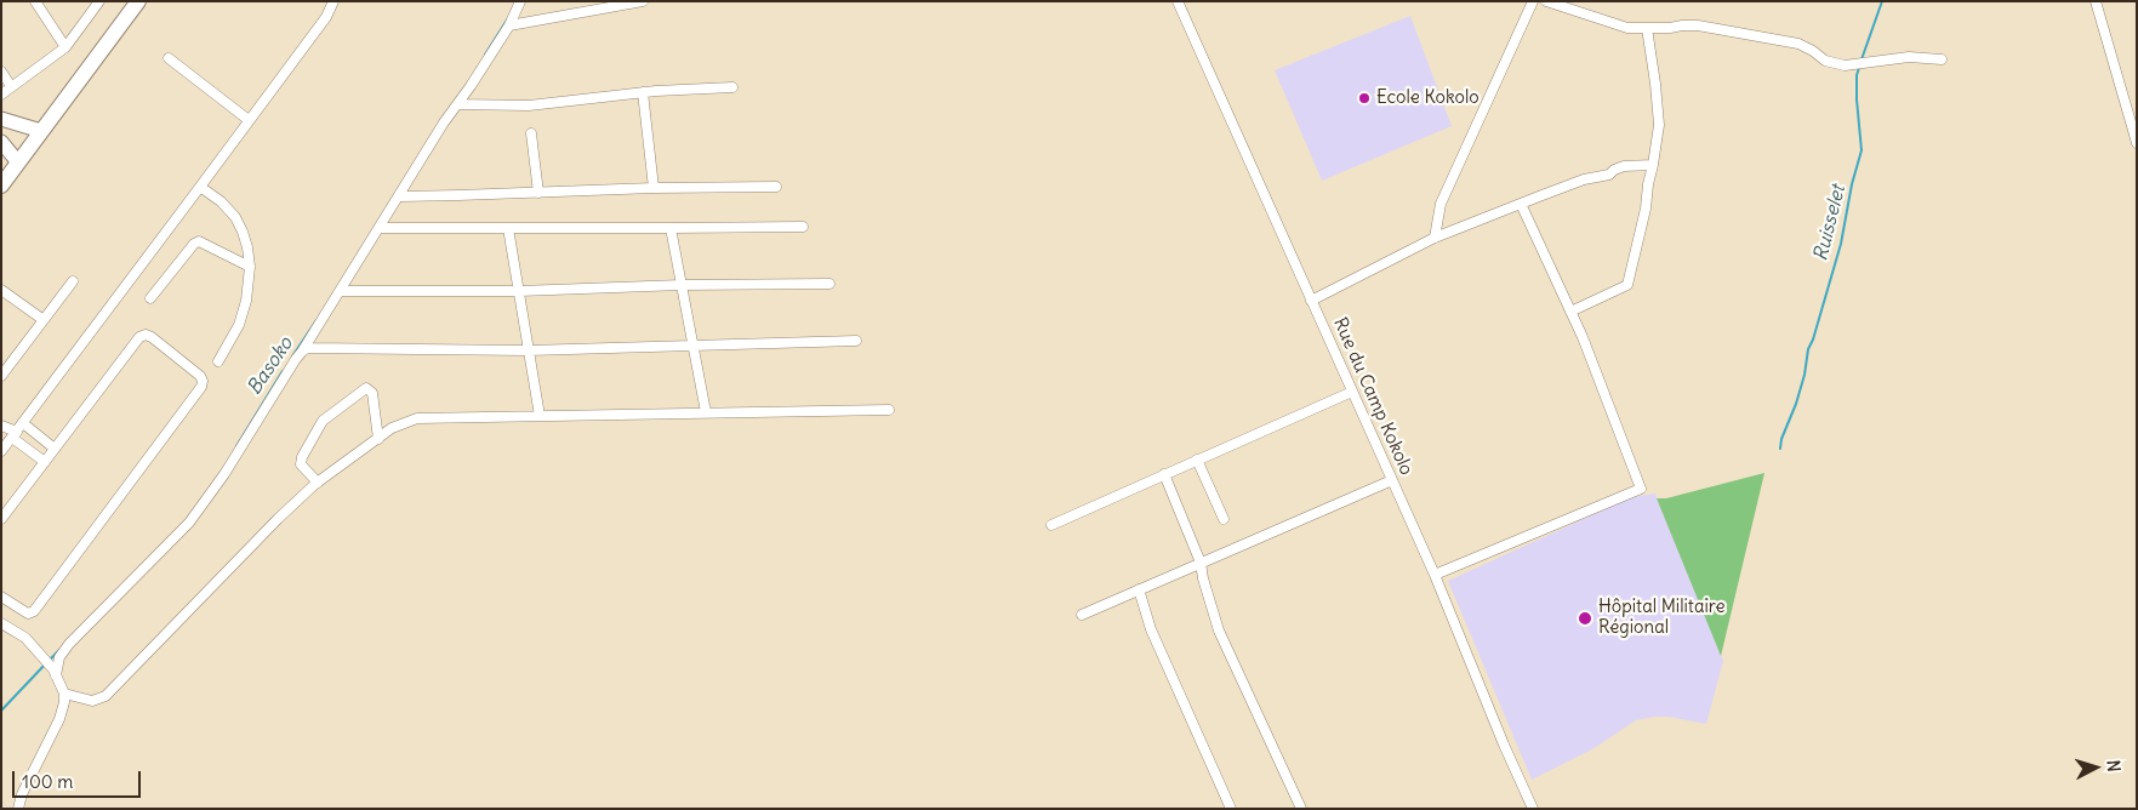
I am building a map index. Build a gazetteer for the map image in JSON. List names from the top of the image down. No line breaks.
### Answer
{"streets":{"street":["Rue du Camp Kokolo"]},"water":["Ruisselet","Basoko"],"places":["Ecole Kokolo","Hôpital Militaire Régional"],"scale_bar":"100 m","north":"right"}
